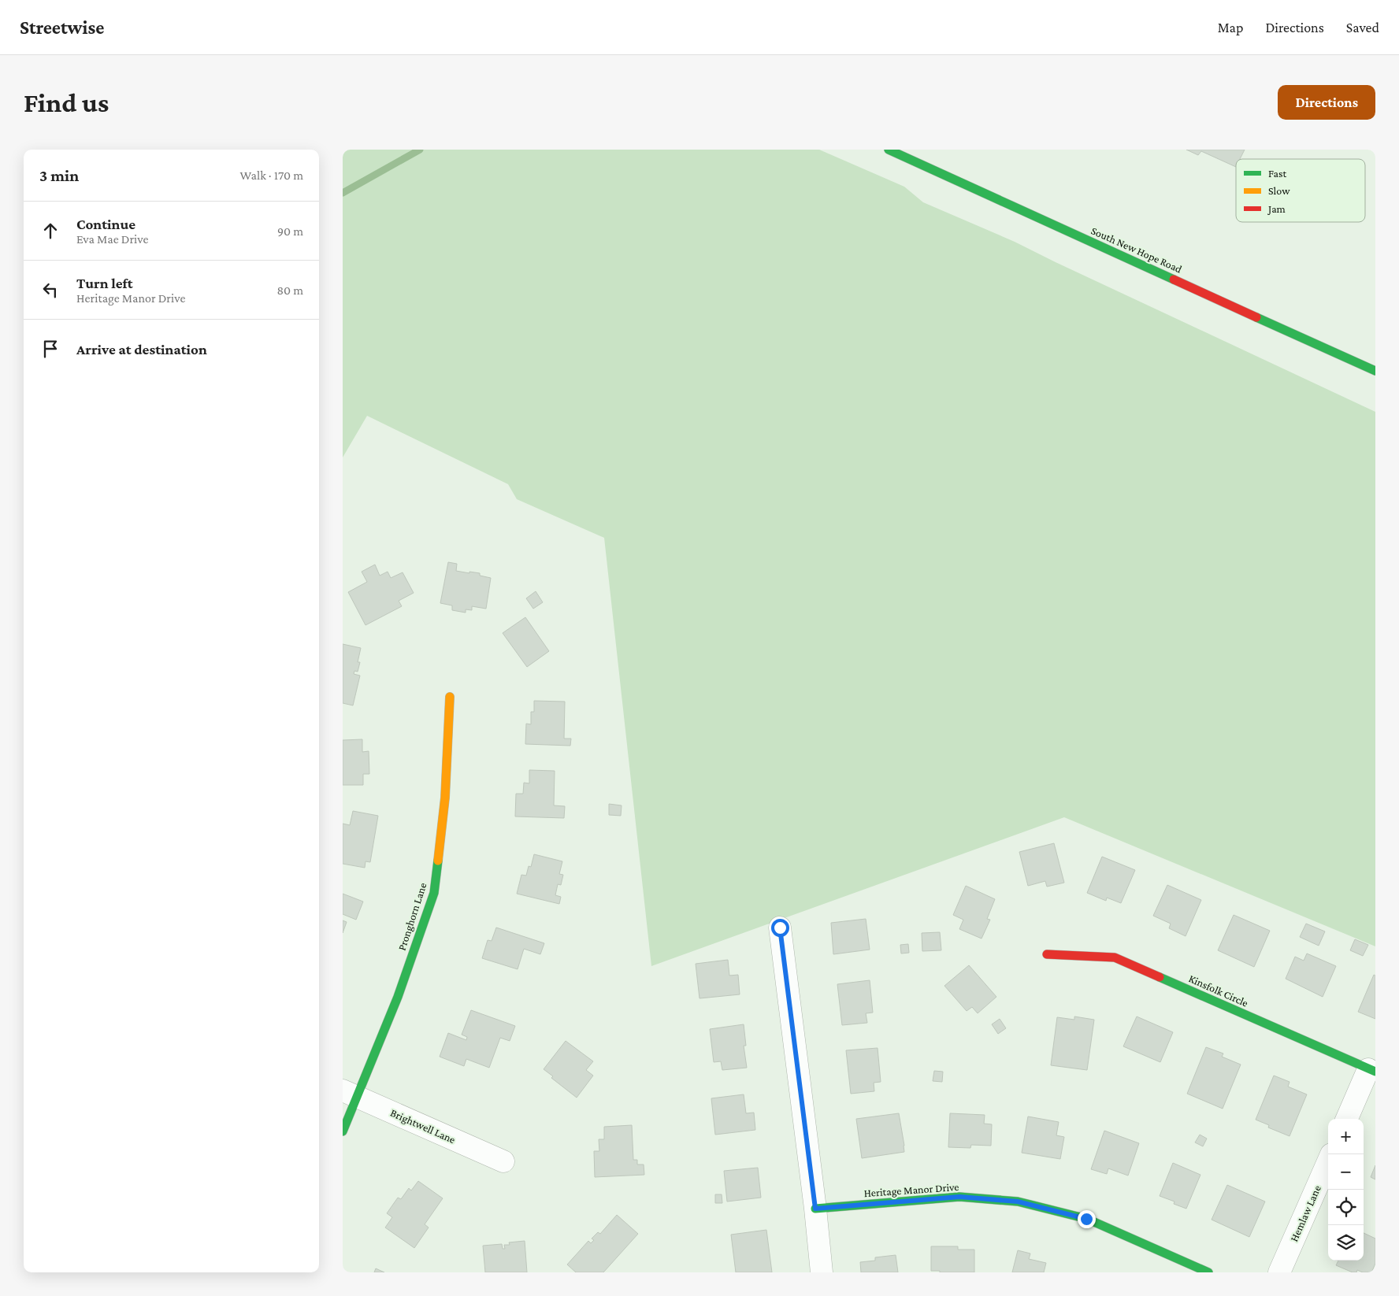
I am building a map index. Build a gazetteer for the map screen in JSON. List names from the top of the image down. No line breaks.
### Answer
{"streets":{"street":["South New Hope Road","Pronghorn Lane","Kinsfolk Circle","Brightwell Lane","Heritage Manor Drive","Hemlaw Lane"]},"crossings":[["Pronghorn Lane","Brightwell Lane"]],"legend":["Fast","Slow","Jam"],"page":{"header":"Streetwise","nav":["Map","Directions","Saved"],"buttons":"Directions","title":"Find us","heading":["3 min","Walk · 170 m"],"list":[["Continue","Eva Mae Drive","90 m"],["Turn left","Heritage Manor Drive","80 m"],"Arrive at destination"],"map_buttons":["+","−"]}}
